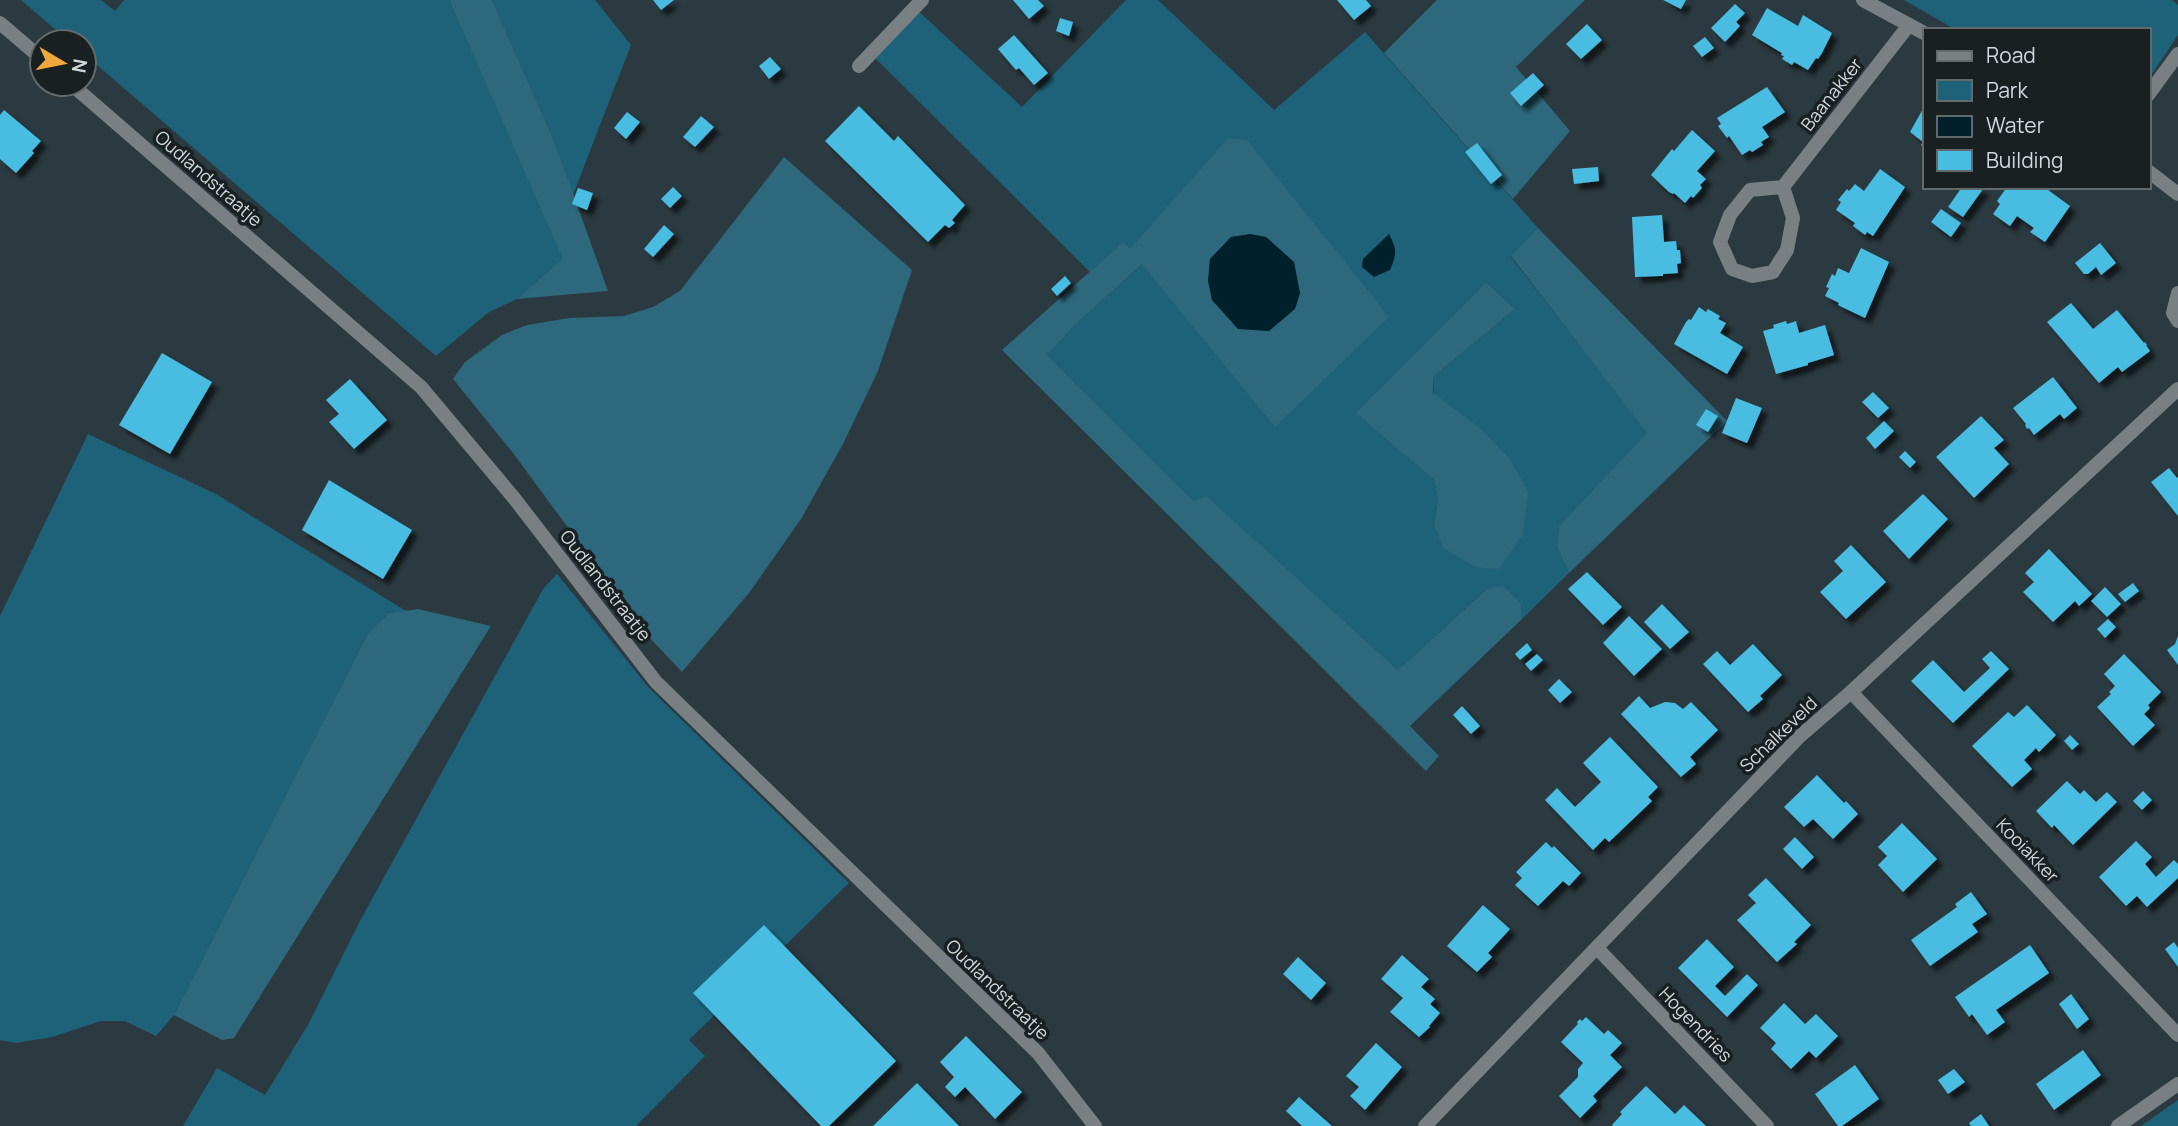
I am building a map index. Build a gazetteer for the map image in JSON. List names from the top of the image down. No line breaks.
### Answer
{"streets":{"street":["Baanakker","Oudlandstraatje","Schalkeveld","Kooiakker","Hogendries"]},"crossings":[["Schalkeveld","Kooiakker"],["Schalkeveld","Hogendries"]],"legend":["Road","Park","Water","Building"],"north":"right"}
